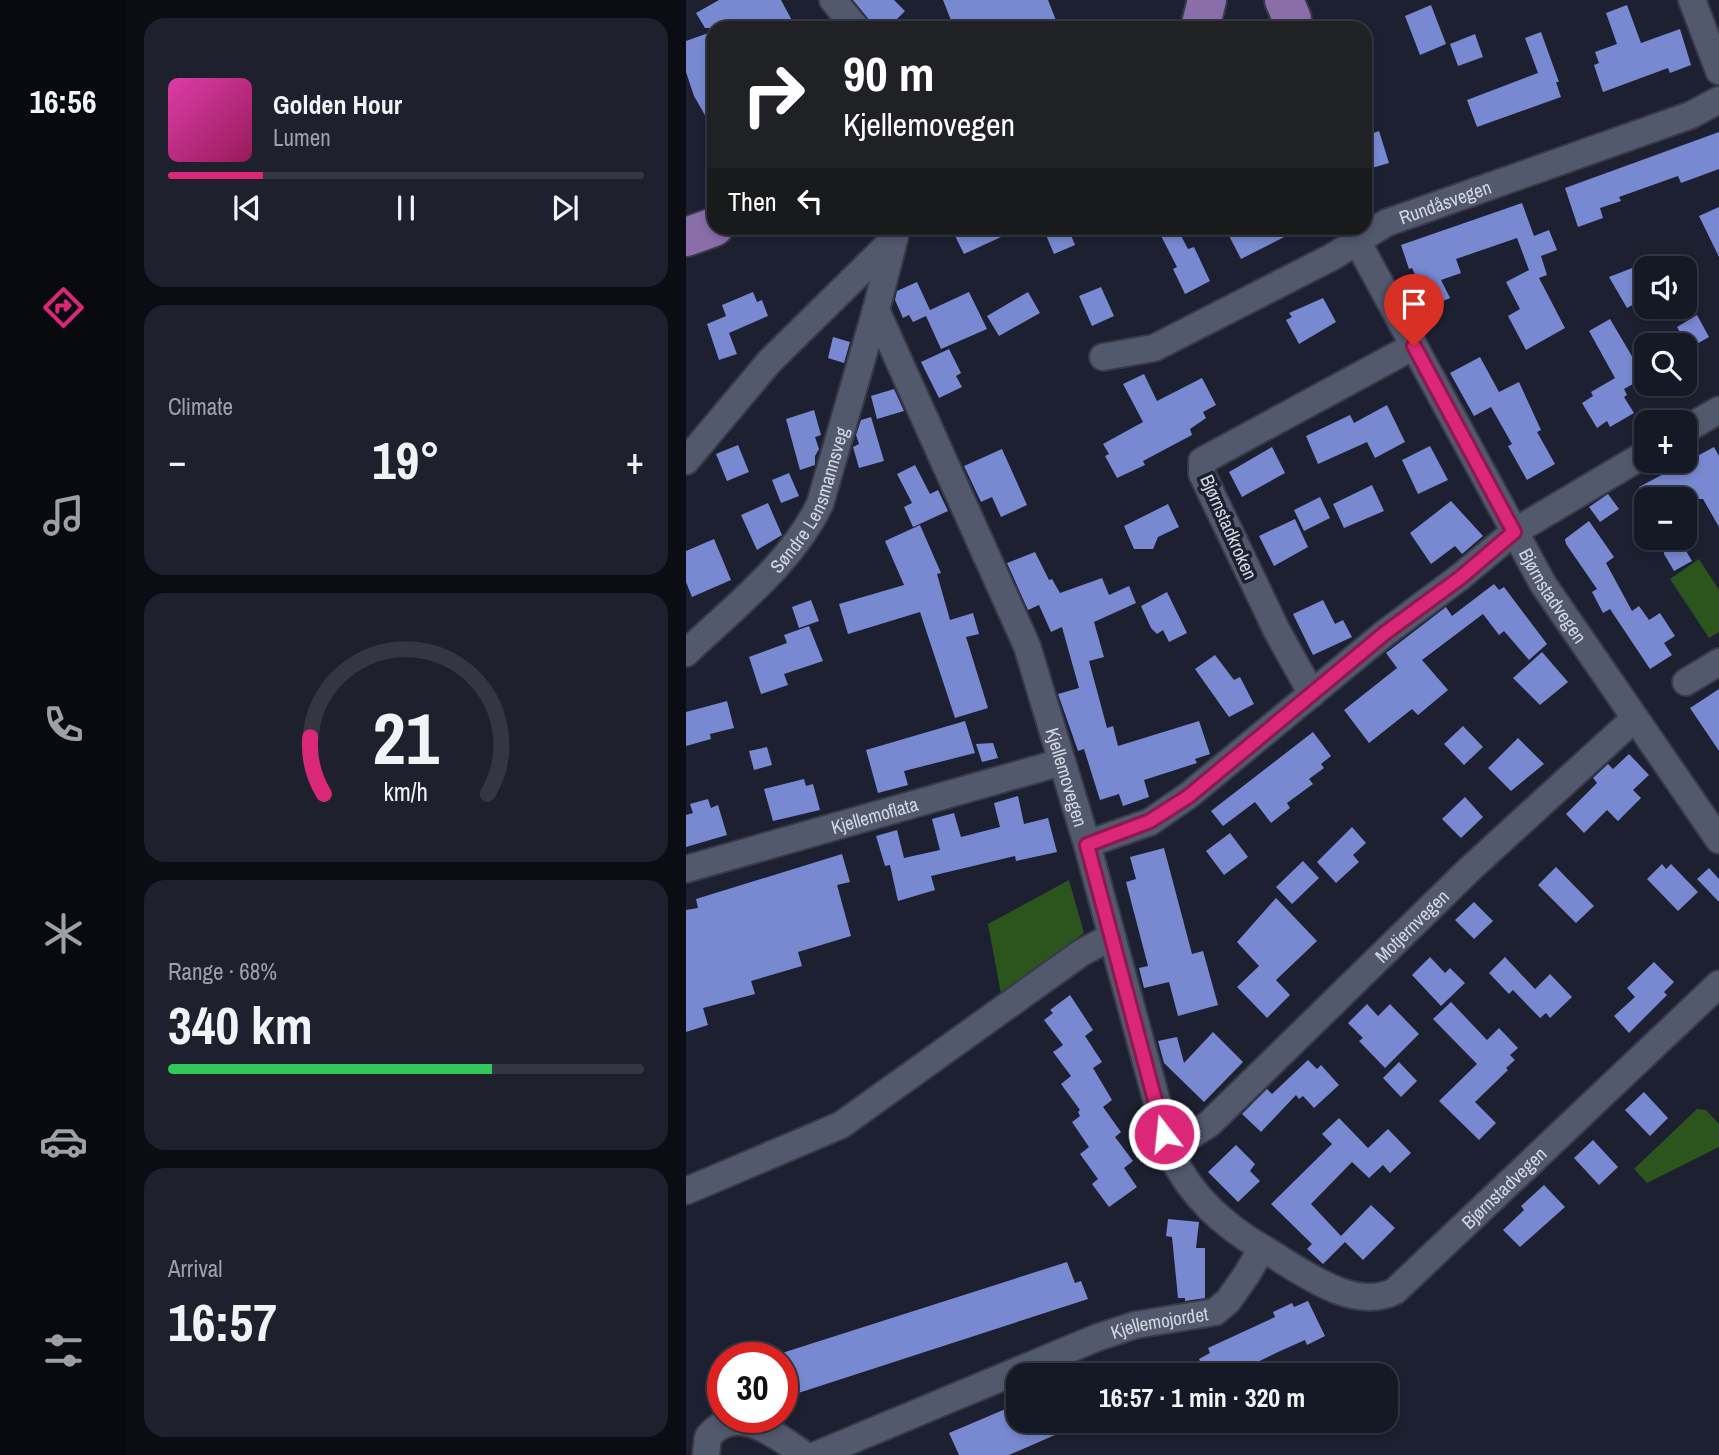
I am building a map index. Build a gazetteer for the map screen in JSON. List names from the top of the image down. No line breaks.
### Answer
{"streets":{"street":["Rundåsvegen","Søndre Lensmannsveg","Bjørnstadkroken","Bjørnstadvegen","Kjellemovegen","Kjellemoflata","Motjernvegen","Kjellemojordet"]},"crossings":[["Søndre Lensmannsveg","Kjellemovegen"],["Bjørnstadkroken","Bjørnstadvegen"],["Bjørnstadkroken","Kjellemovegen"],["Bjørnstadvegen","Kjellemovegen"],["Bjørnstadvegen","Motjernvegen"],["Bjørnstadvegen","Kjellemojordet"],["Kjellemovegen","Kjellemoflata"]],"page":{"tabs":"16:56","turn":["90 m","Kjellemovegen"],"song":["Golden Hour","Lumen"],"then":"Then","map_buttons":["+","−"],"tile":["Climate",["Range · 68%","340 km"],["Arrival","16:57"]],"heat":["−","19°","+"],"limit":"30","trip":"16:57 · 1 min · 320 m","gauge":["21","km/h"]}}
